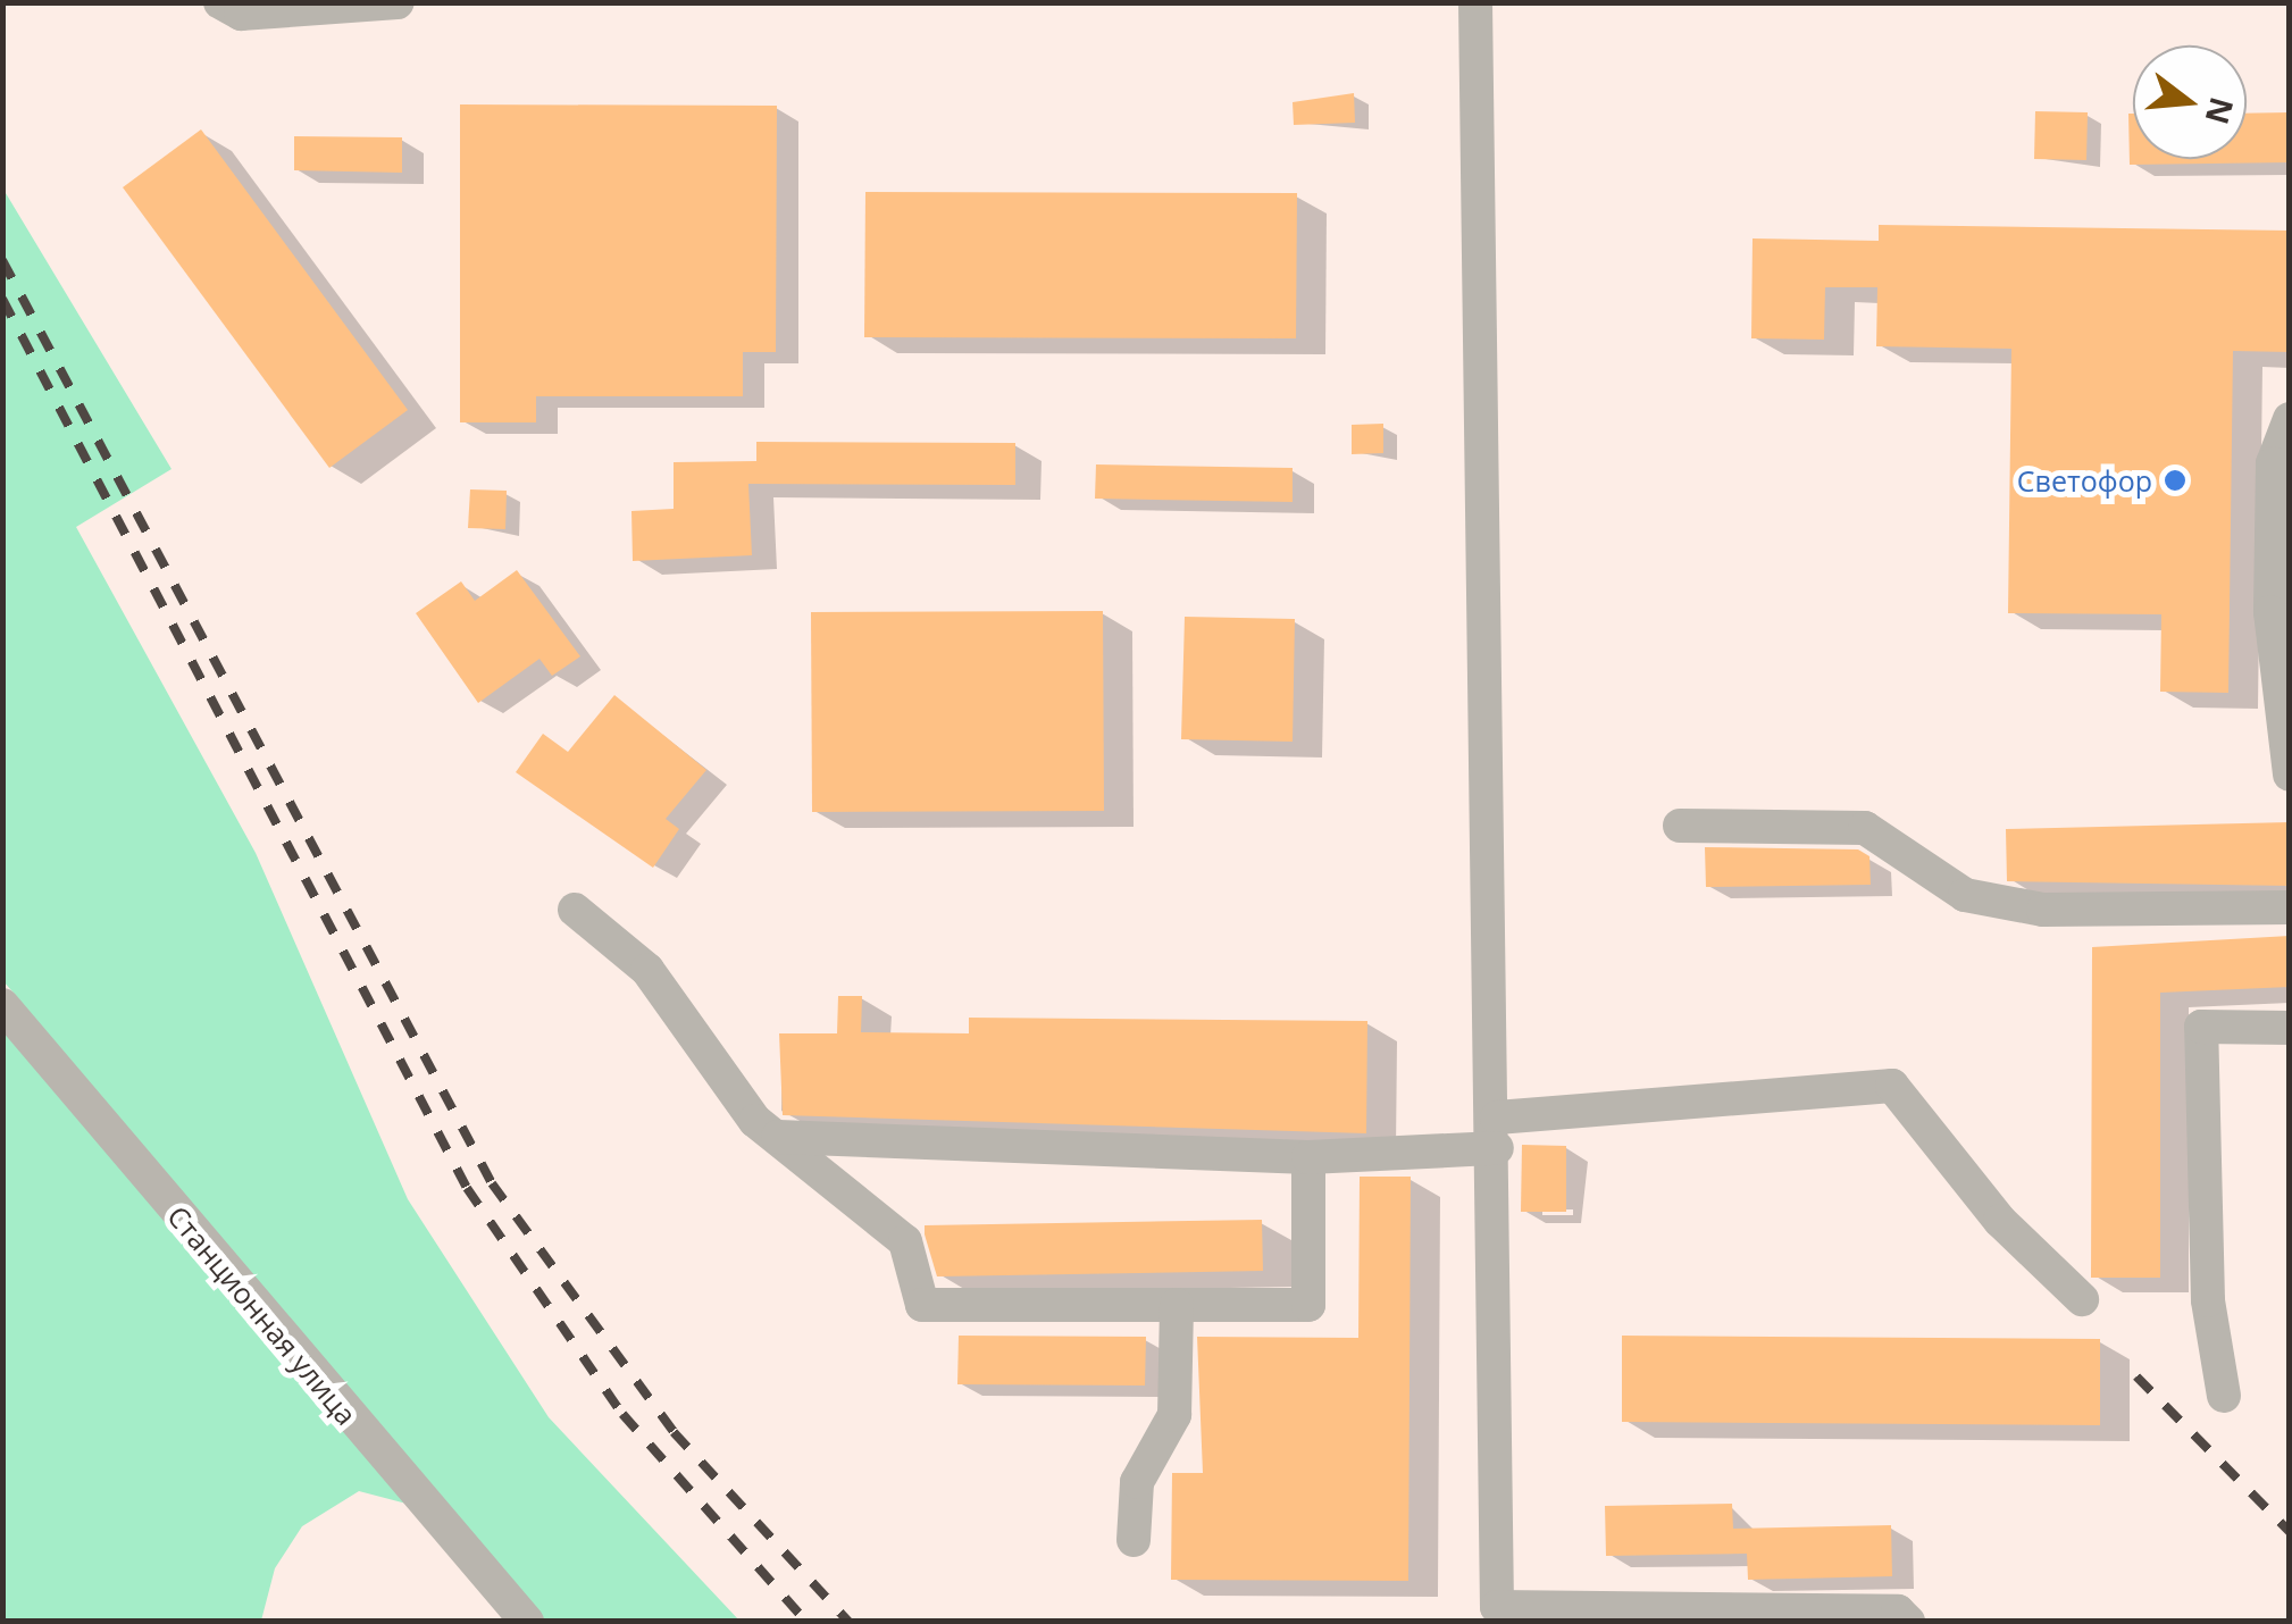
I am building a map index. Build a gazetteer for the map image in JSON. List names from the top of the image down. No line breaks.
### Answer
{"streets":{"street":["Станционная улица"]},"places":["Светофор"],"north":"right"}
